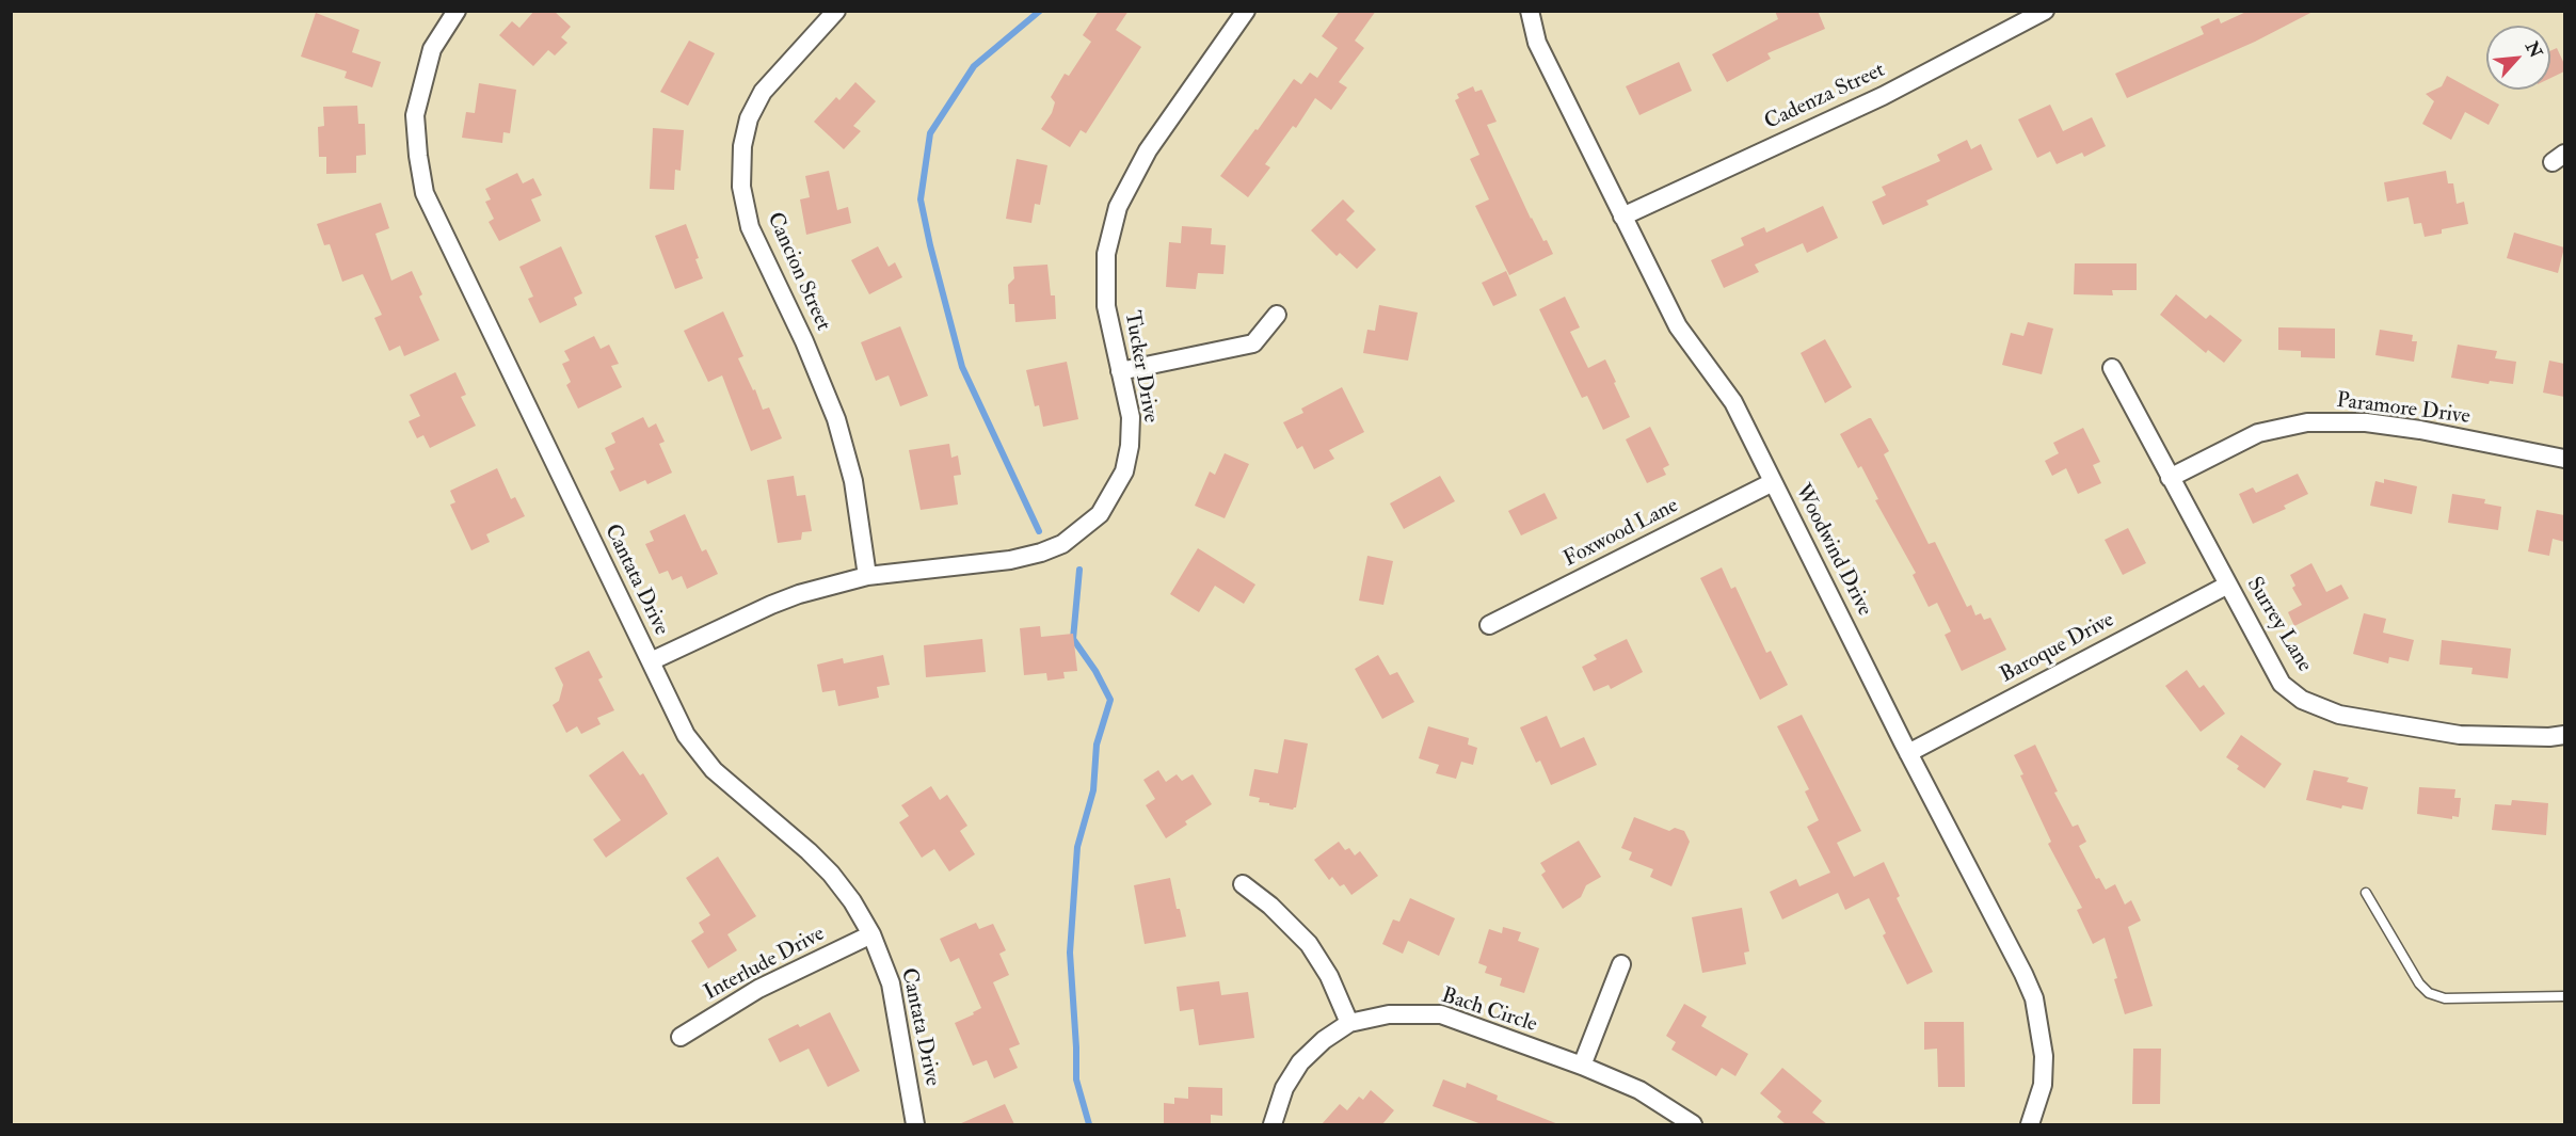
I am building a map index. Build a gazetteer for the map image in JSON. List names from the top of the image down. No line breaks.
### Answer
{"streets":{"street":["Cadenza Street","Cancion Street","Tucker Drive","Paramore Drive","Foxwood Lane","Woodwind Drive","Cantata Drive","Surrey Lane","Baroque Drive","Interlude Drive","Bach Circle"]},"crossings":[["Cadenza Street","Woodwind Drive"],["Cancion Street","Tucker Drive"],["Tucker Drive","Cantata Drive"],["Paramore Drive","Surrey Lane"],["Foxwood Lane","Woodwind Drive"],["Woodwind Drive","Baroque Drive"],["Cantata Drive","Interlude Drive"],["Surrey Lane","Baroque Drive"]],"north":"top right"}
